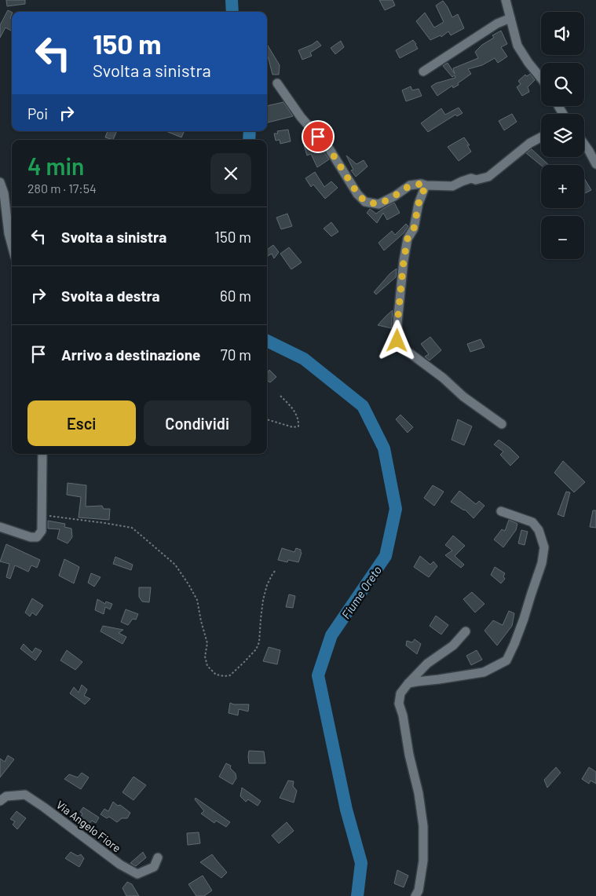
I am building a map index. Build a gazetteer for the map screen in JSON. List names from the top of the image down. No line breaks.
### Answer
{"streets":{"street":["Via Angelo Fiore"]},"water":["Fiume Oreto"],"page":{"map_buttons":["+","−"],"turn":["150 m","Svolta a sinistra"],"then":"Poi","heading":["4 min","280 m · 17:54"],"list":[{"name":"Svolta a sinistra","value":"150 m"},{"name":"Svolta a destra","value":"60 m"},{"name":"Arrivo a destinazione","value":"70 m"}],"buttons":["Esci","Condividi"]}}
